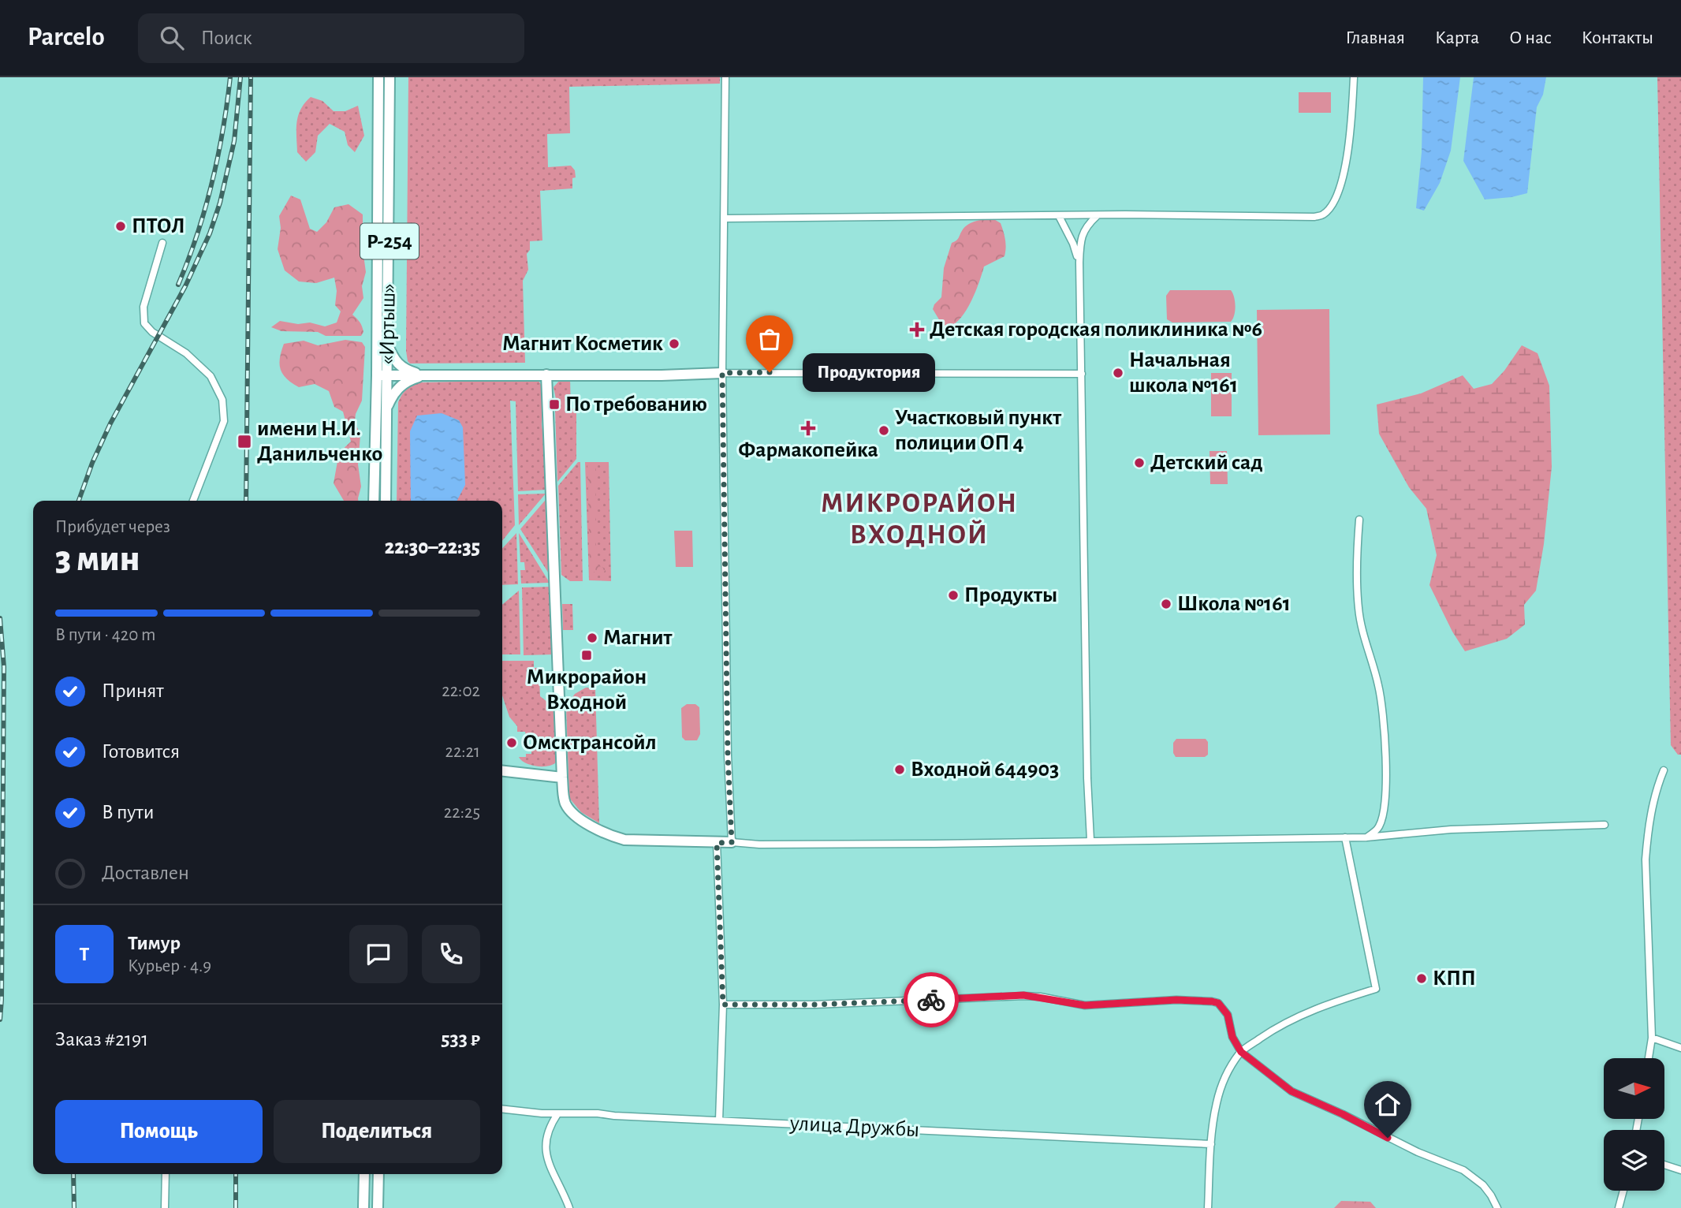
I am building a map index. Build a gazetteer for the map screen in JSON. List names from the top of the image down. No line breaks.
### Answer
{"streets":{"street":["Р-254","«Иртыш»","улица Дружбы"]},"districts":["МИКРОРАЙОН ВХОДНОЙ"],"places":{"other":["ПТОЛ","Магнит Косметик","Продуктория","Начальная школа №161","Участковый пункт полиции ОП 4","Детский сад","Продукты","Школа №161","Магнит","Омсктрансойл","Входной 644903","КПП"],"health":["Детская городская поликлиника №6","Фармакопейка"],"transit":["По требованию","имени Н.И. Данильченко","Микрорайон Входной"]},"north":"right","page":{"header":"Parcelo","search":"Поиск","nav":["Главная","Карта","О нас","Контакты"],"bubble":"Продуктория","heading":["3 мин","Прибудет через","22:30–22:35"],"panel":["Тимур","Курьер · 4.9","Заказ #2191","533 ₽"],"bar":"В пути · 420 m","list":[["Принят","22:02"],["Готовится","22:21"],["В пути","22:25"],"Доставлен"],"round":"Т","buttons":["Помощь","Поделиться"]}}
